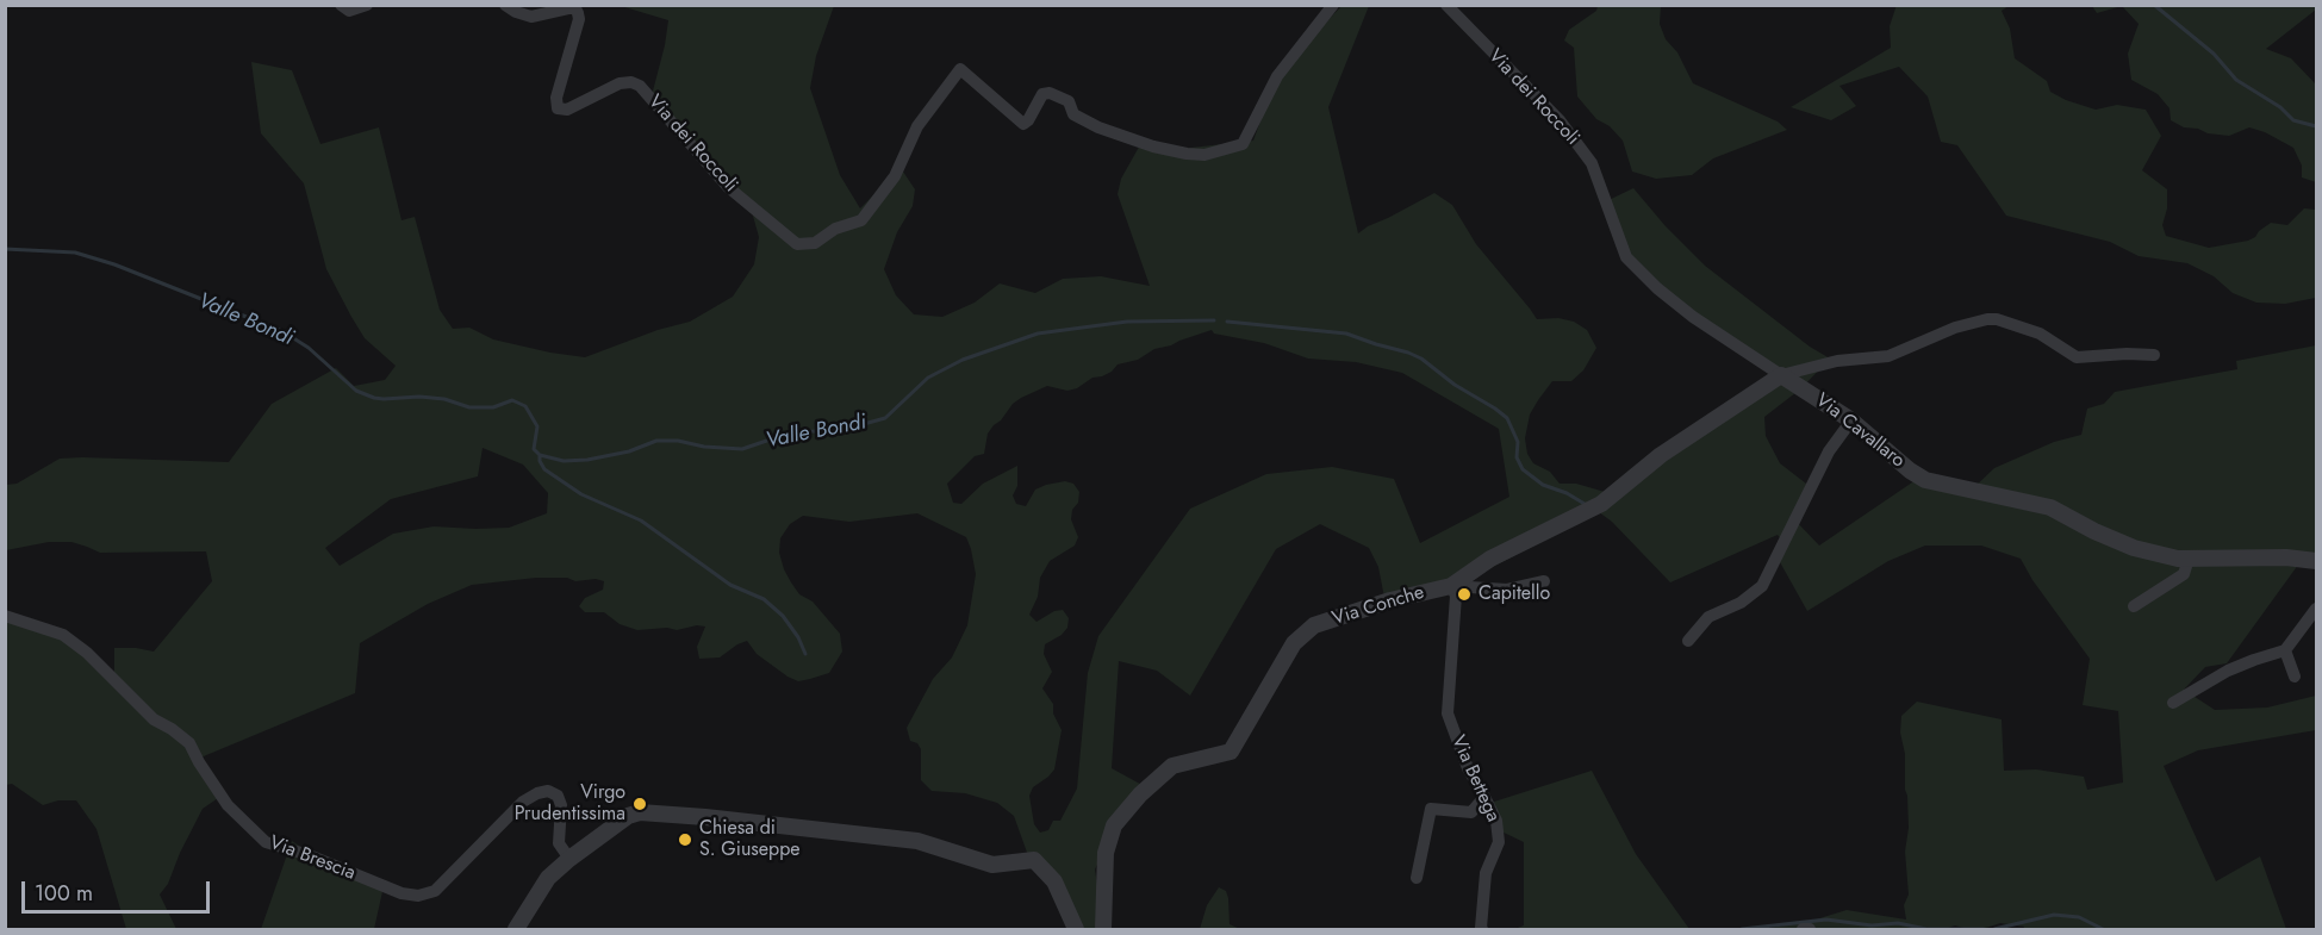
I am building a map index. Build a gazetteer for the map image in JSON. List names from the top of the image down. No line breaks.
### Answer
{"streets":{"street":["Via dei Roccoli","Via Cavallaro","Via Conche","Via Bettega","Via Brescia"]},"crossings":[["Via dei Roccoli","Via Cavallaro"],["Via dei Roccoli","Via Conche"],["Via Cavallaro","Via Conche"],["Via Conche","Via Bettega"]],"water":["Valle Bondi"],"places":["Capitello","Virgo Prudentissima","Chiesa di S. Giuseppe"],"scale_bar":"100 m"}
